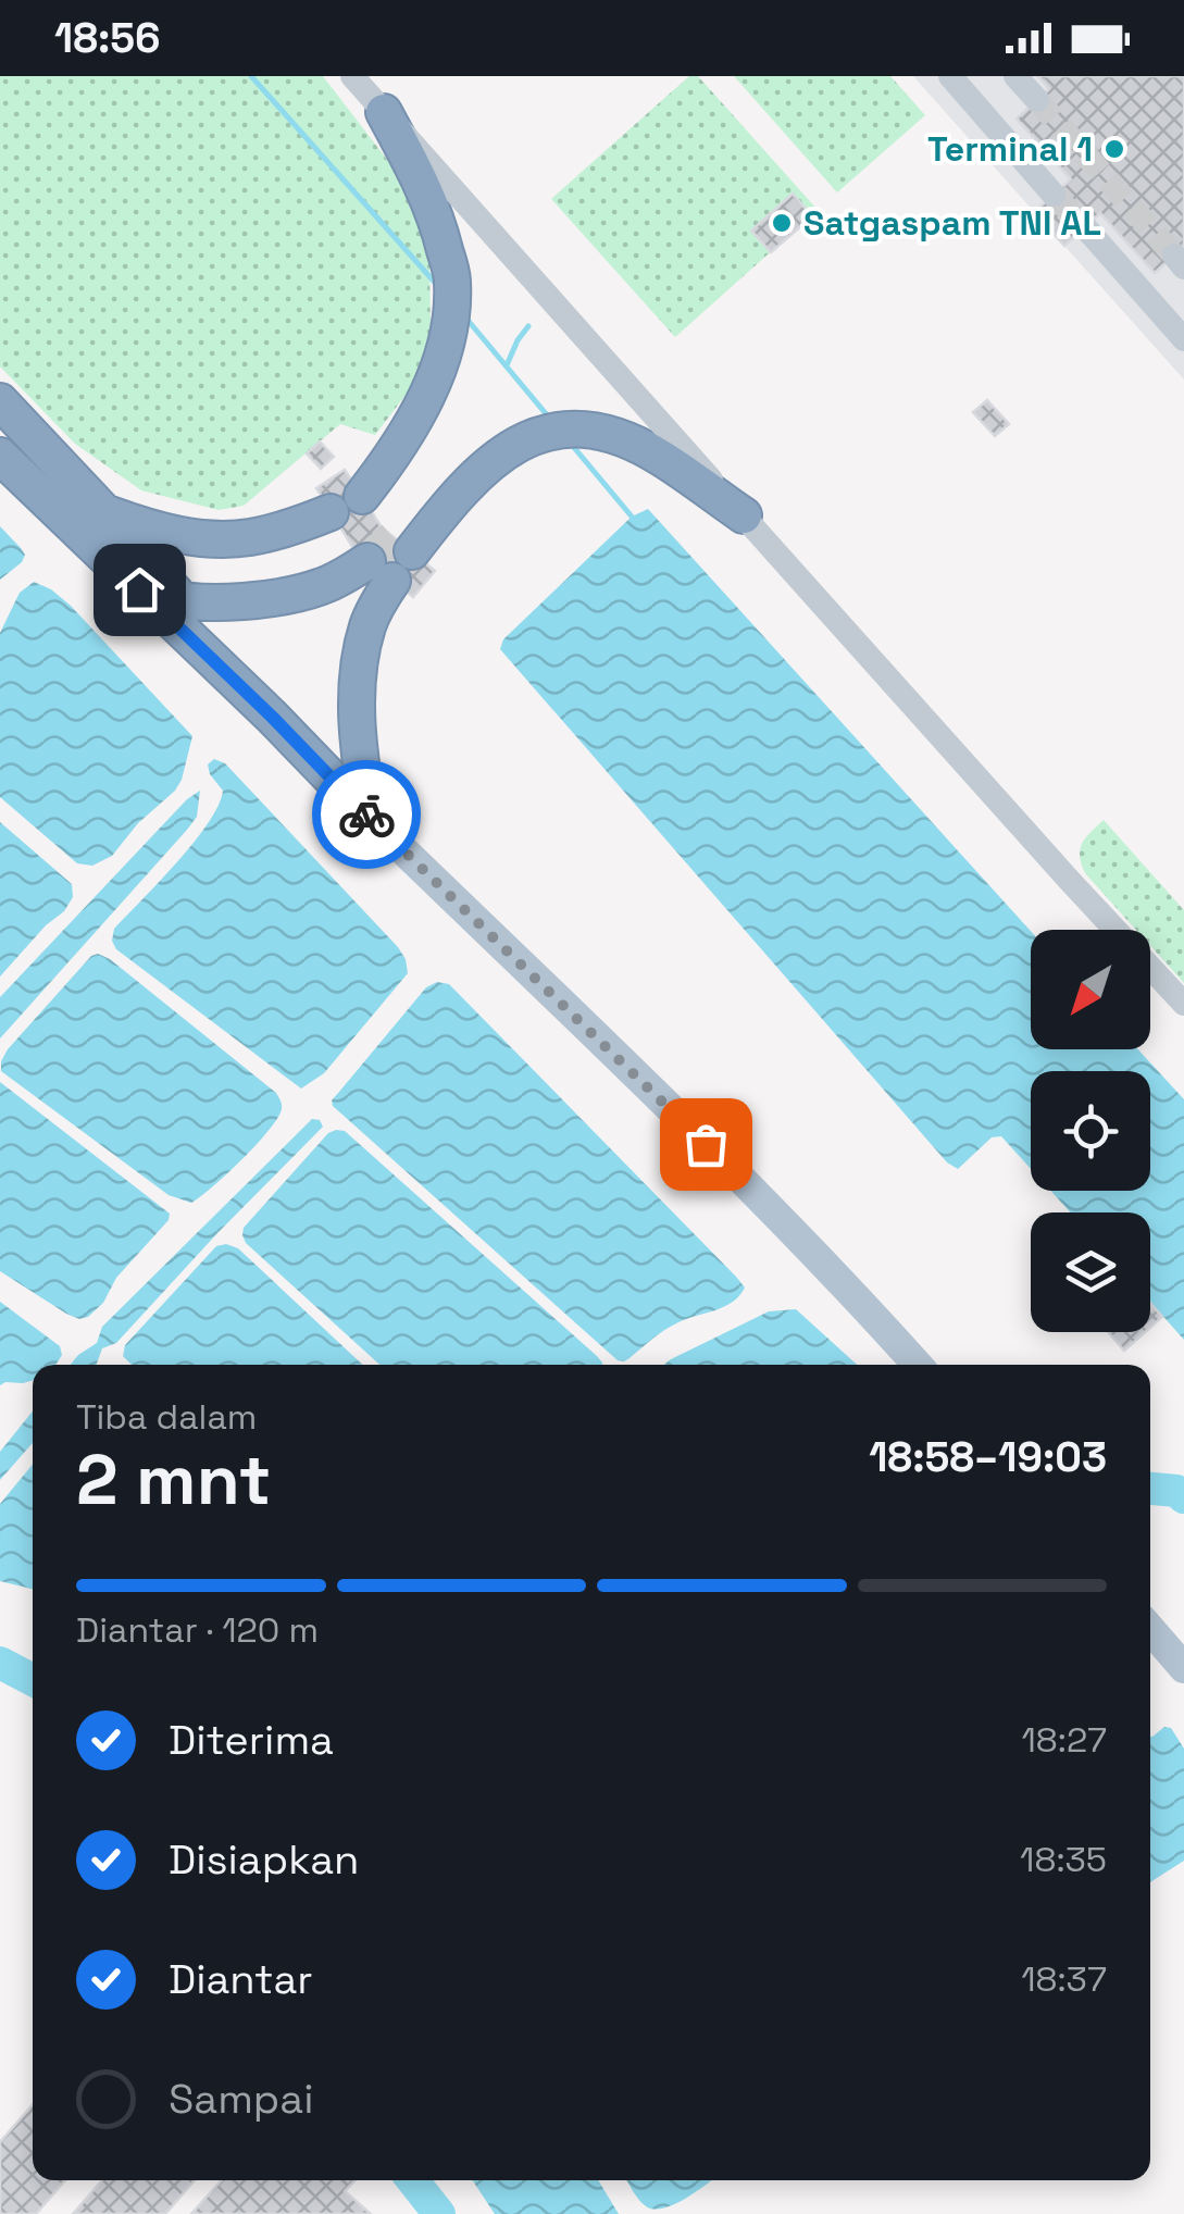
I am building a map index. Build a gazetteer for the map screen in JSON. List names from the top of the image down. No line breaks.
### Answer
{"places":["Terminal 1","Satgaspam TNI AL"],"north":"bottom left","page":{"status":"18:56","heading":["2 mnt","Tiba dalam","18:58–19:03"],"bar":"Diantar · 120 m","list":[["Diterima","18:27"],["Disiapkan","18:35"],["Diantar","18:37"],"Sampai"]}}
